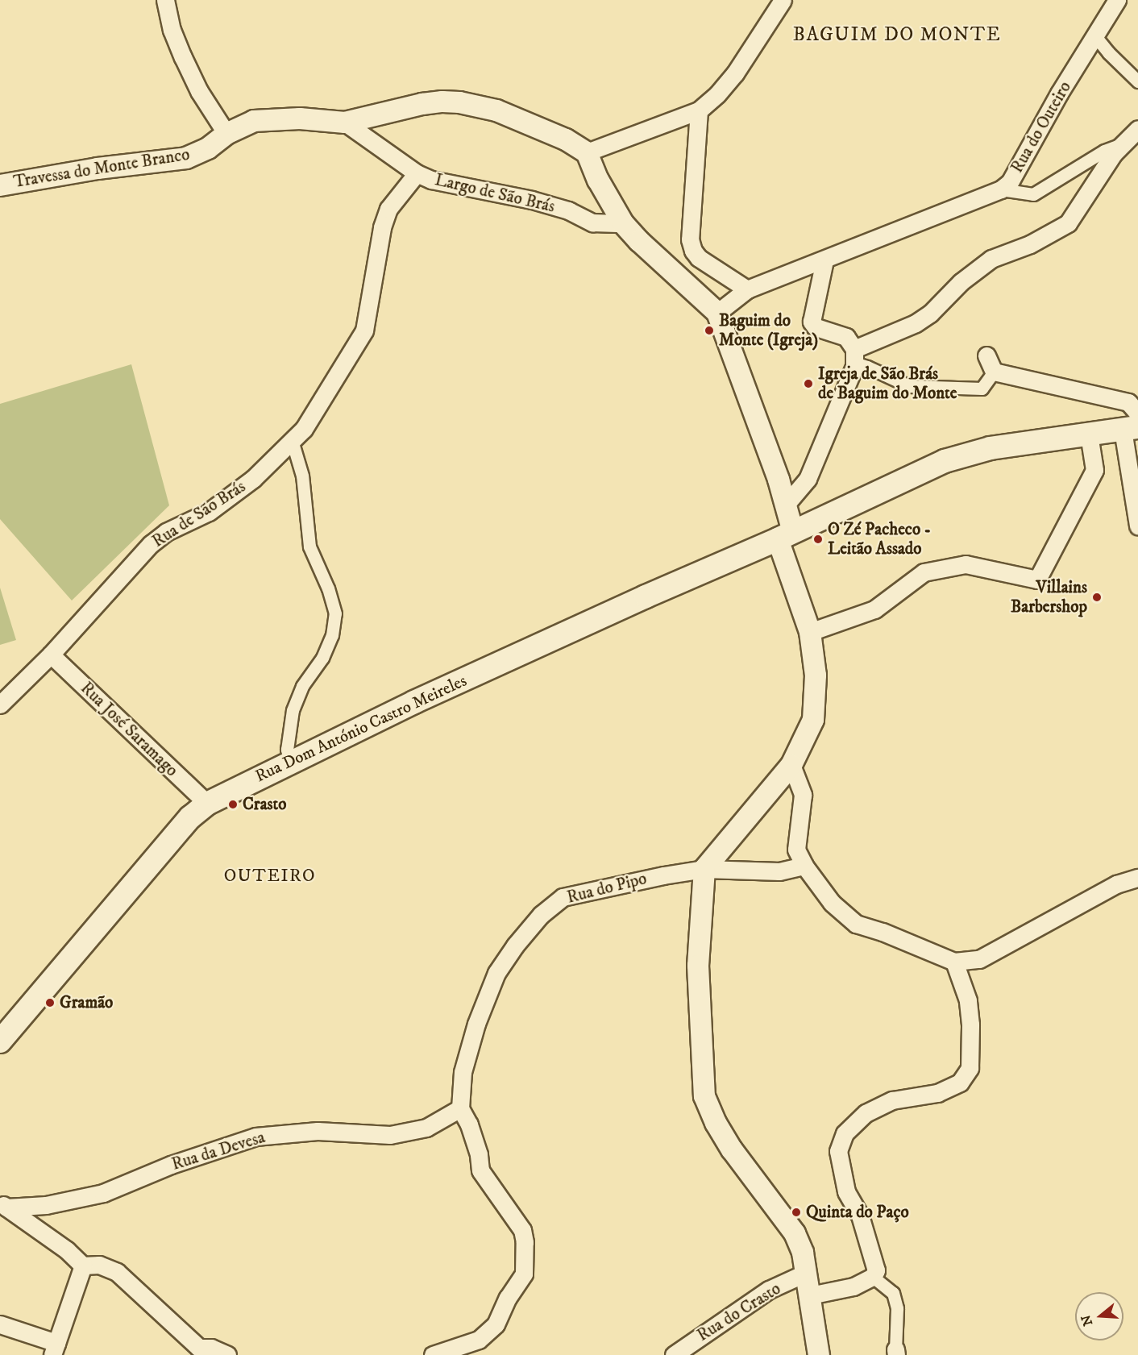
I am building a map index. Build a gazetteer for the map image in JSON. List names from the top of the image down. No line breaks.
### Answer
{"streets":{"main road":["Rua Dom António Castro Meireles"],"street":["Rua do Outeiro","Travessa do Monte Branco","Largo de São Brás","Rua de São Brás","Rua José Saramago","Rua do Pipo","Rua da Devesa","Rua do Crasto"]},"crossings":[["Travessa do Monte Branco","Largo de São Brás"],["Largo de São Brás","Rua de São Brás"],["Rua de São Brás","Rua José Saramago"],["Rua Dom António Castro Meireles","Rua José Saramago"],["Rua do Pipo","Rua da Devesa"]],"districts":["BAGUIM DO MONTE","OUTEIRO"],"places":["Baguim do Monte (Igreja)","Igreja de São Brás de Baguim do Monte","O Zé Pacheco - Leitão Assado","Villains Barbershop","Crasto","Gramão","Quinta do Paço"],"north":"left"}
